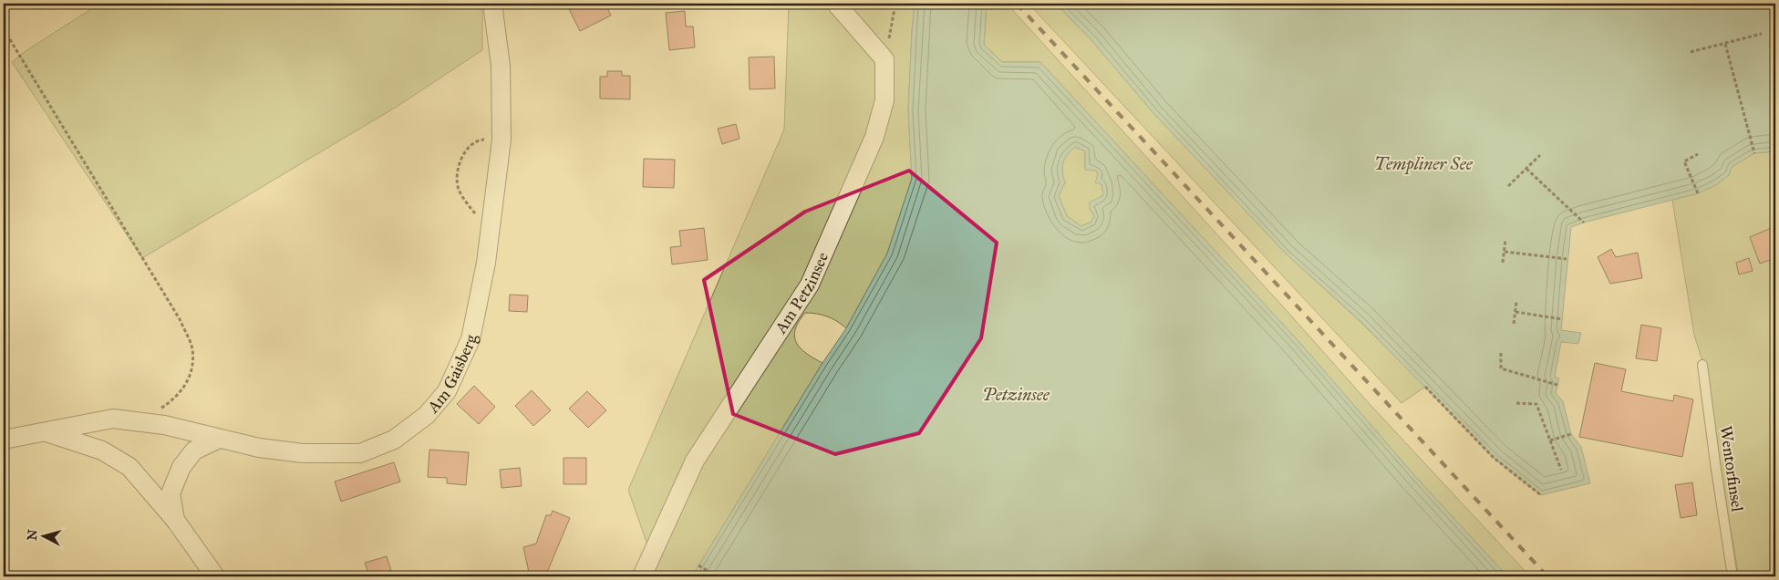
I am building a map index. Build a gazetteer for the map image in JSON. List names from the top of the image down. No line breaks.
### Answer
{"streets":{"street":["Am Petzinsee","Am Gaisberg"],"lane":["Wentorfinsel"]},"water":["Templiner See","Petzinsee"],"north":"left"}
